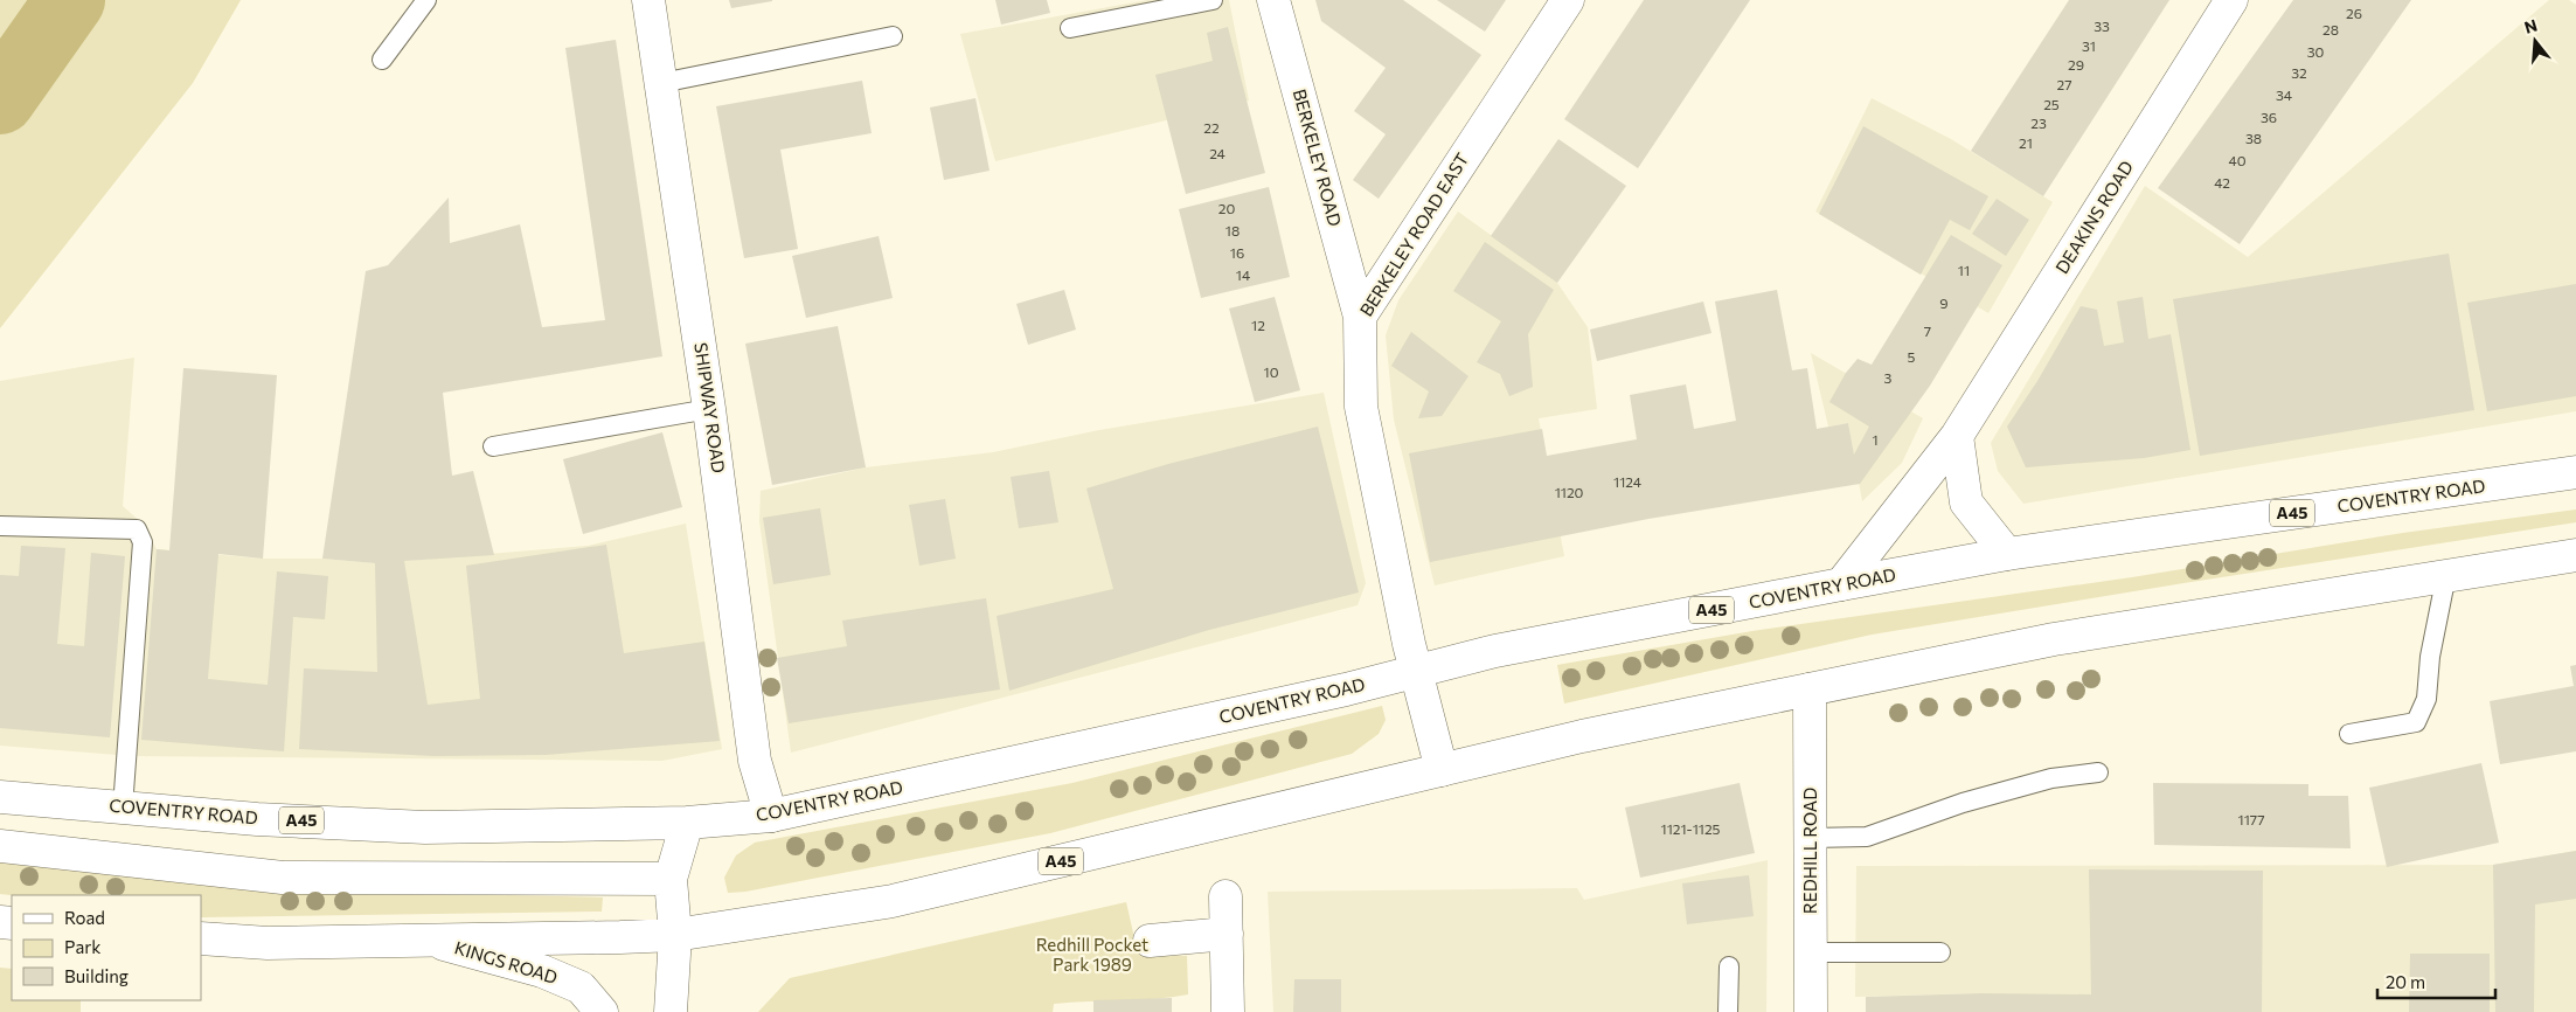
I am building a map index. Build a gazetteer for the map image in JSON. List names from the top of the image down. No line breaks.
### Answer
{"streets":{"main road":["BERKELEY ROAD","DEAKINS ROAD","BERKELEY ROAD EAST","SHIPWAY ROAD","COVENTRY ROAD","A45","REDHILL ROAD","KINGS ROAD"]},"crossings":[["BERKELEY ROAD","BERKELEY ROAD EAST"],["DEAKINS ROAD","COVENTRY ROAD"],["BERKELEY ROAD EAST","COVENTRY ROAD"],["BERKELEY ROAD EAST","A45"],["SHIPWAY ROAD","COVENTRY ROAD"],["A45","REDHILL ROAD"],["A45","KINGS ROAD"]],"parks":["Redhill Pocket Park 1989"],"house_numbers":["26","33","28","31","30","29","32","27","34","25","36","23","22","38","21","24","40","42","20","18","16","11","14","9","12","7","5","10","3","1","1124","1120","1177","1121-1125"],"legend":["Road","Park","Building"],"scale_bar":"20 m","north":"top"}
